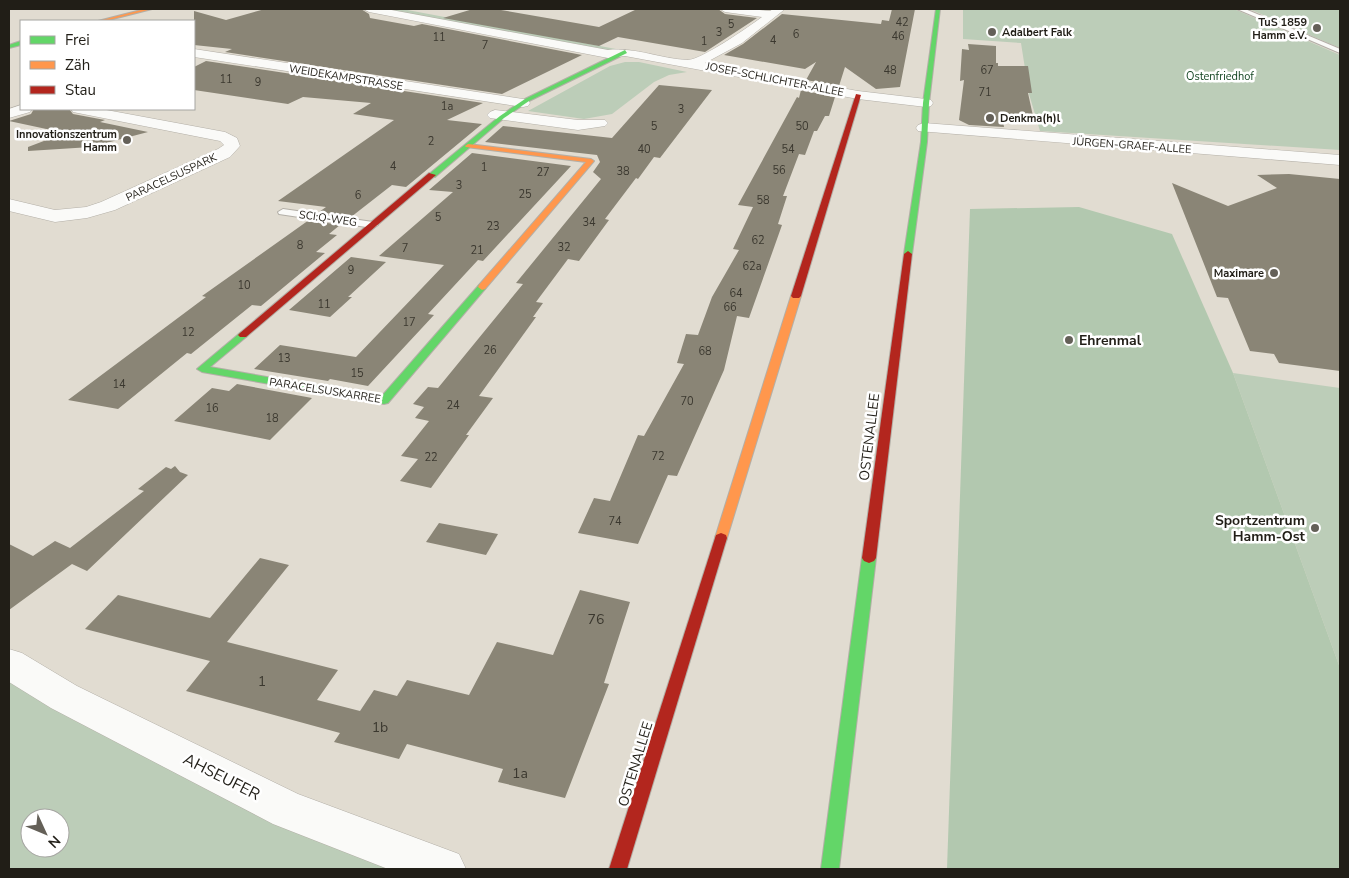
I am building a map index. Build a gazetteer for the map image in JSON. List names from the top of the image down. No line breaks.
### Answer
{"streets":{"street":["WEIDEKAMPSTRASSE","JOSEF-SCHLICHTER-ALLEE","JÜRGEN-GRAEF-ALLEE","PARACELSUSPARK","PARACELSUSKARREE","OSTENALLEE","AHSEUFER"],"lane":["SCI:Q-WEG"]},"crossings":[["WEIDEKAMPSTRASSE","PARACELSUSKARREE"],["JOSEF-SCHLICHTER-ALLEE","PARACELSUSKARREE"],["JOSEF-SCHLICHTER-ALLEE","OSTENALLEE"],["JÜRGEN-GRAEF-ALLEE","OSTENALLEE"],["SCI:Q-WEG","PARACELSUSKARREE"]],"parks":["Ostenfriedhof"],"places":["TuS 1859 Hamm e.V.","Adalbert Falk","Denkma(h)l","Innovationszentrum Hamm","Maximare","Ehrenmal","Sportzentrum Hamm-Ost"],"house_numbers":["42","5","3","6","46","11","4","1","7","48","67","11","9","71","1a","3","5","50","2","40","54","4","1","56","38","27","3","25","6","58","5","34","23","62","8","32","7","21","62a","9","10","64","11","66","17","12","26","68","13","15","14","70","24","16","18","72","22","74","76","1","1b","1a"],"legend":["Frei","Zäh","Stau"],"north":"bottom right"}
